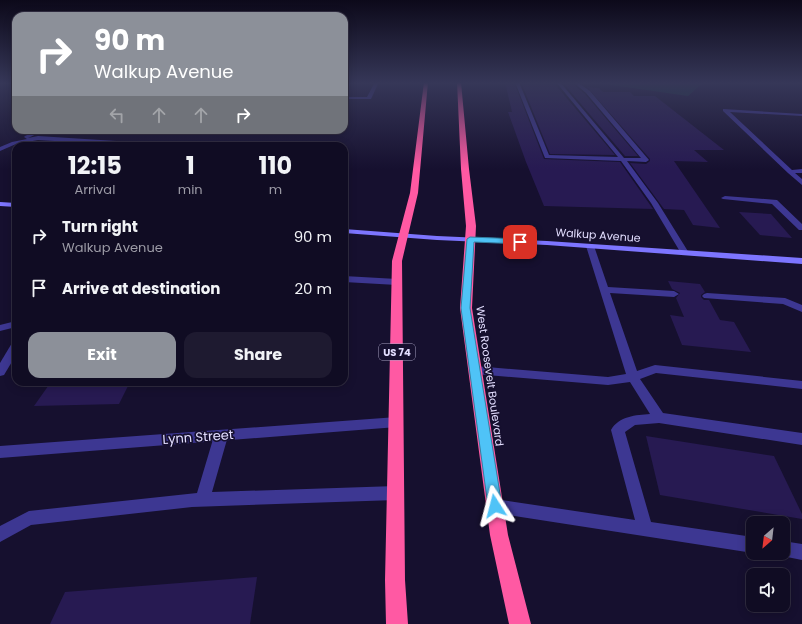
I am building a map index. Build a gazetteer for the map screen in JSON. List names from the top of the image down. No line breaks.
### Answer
{"streets":{"highway":["US 74","West Roosevelt Boulevard"],"street":["Walkup Avenue","Lynn Street"]},"crossings":[["Walkup Avenue","US 74"],["Walkup Avenue","West Roosevelt Boulevard"],["US 74","Lynn Street"]],"north":"bottom left","page":{"turn":["90 m","Walkup Avenue"],"eta":["12:15","Arrival","1","min","110","m"],"list":[{"name":"Turn right","note":"Walkup Avenue","value":"90 m"},{"name":"Arrive at destination","value":"20 m"}],"buttons":["Exit","Share"]}}
